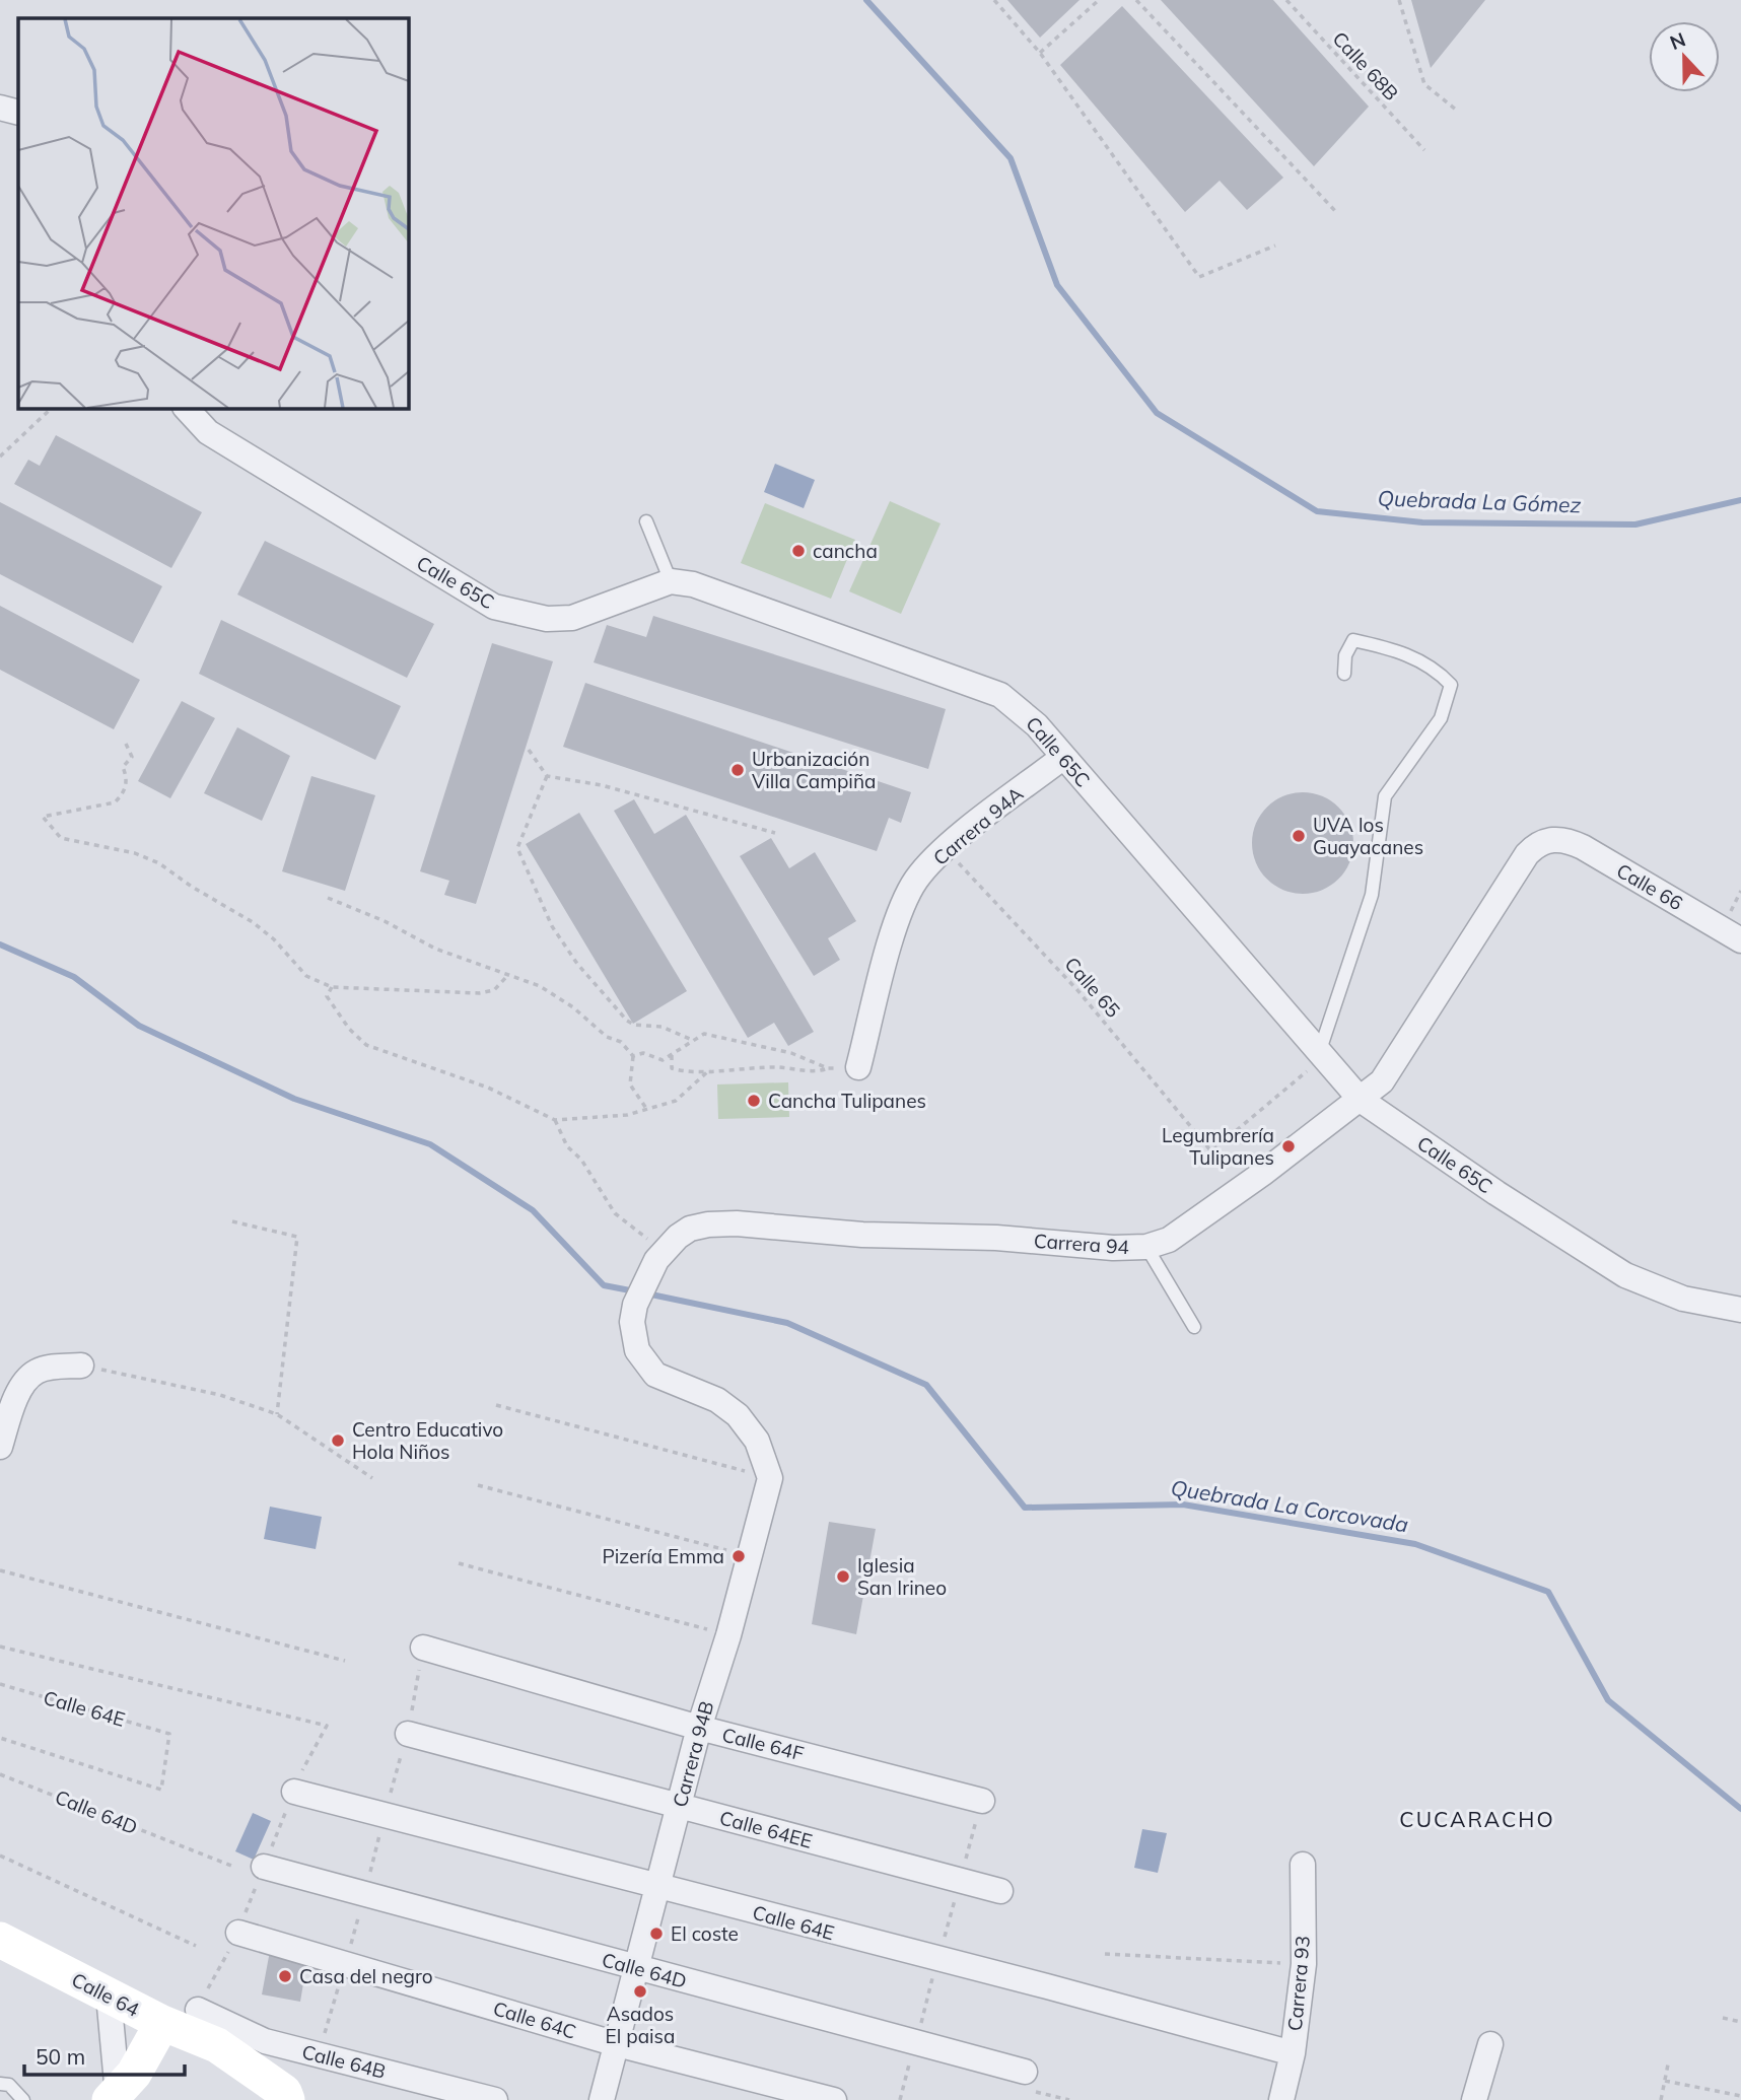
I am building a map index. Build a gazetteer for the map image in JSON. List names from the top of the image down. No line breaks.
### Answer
{"streets":{"street":["Calle 65C","Carrera 94A","Calle 66","Carrera 94","Calle 64E","Calle 64F","Carrera 94B","Calle 64D","Calle 64EE","Carrera 93","Calle 64","Calle 64C","Calle 64B"],"path":["Calle 68B","Calle 65"]},"crossings":[["Calle 65C","Carrera 94A"],["Calle 65C","Calle 65"],["Calle 65C","Carrera 94"],["Carrera 94A","Calle 65"],["Calle 66","Carrera 94"],["Carrera 94","Carrera 94B"],["Calle 64E","Carrera 94B"],["Calle 64E","Carrera 93"],["Calle 64F","Carrera 94B"],["Carrera 94B","Calle 64D"],["Carrera 94B","Calle 64EE"],["Carrera 94B","Calle 64C"]],"districts":["CUCARACHO"],"water":["Quebrada La Gómez","Quebrada La Corcovada"],"places":["cancha","Urbanización Villa Campiña","UVA los Guayacanes","Cancha Tulipanes","Legumbrería Tulipanes","Centro Educativo Hola Niños","Pizería Emma","Iglesia San Irineo","El coste","Casa del negro","Asados El paisa"],"scale_bar":"50 m","north":"top"}
